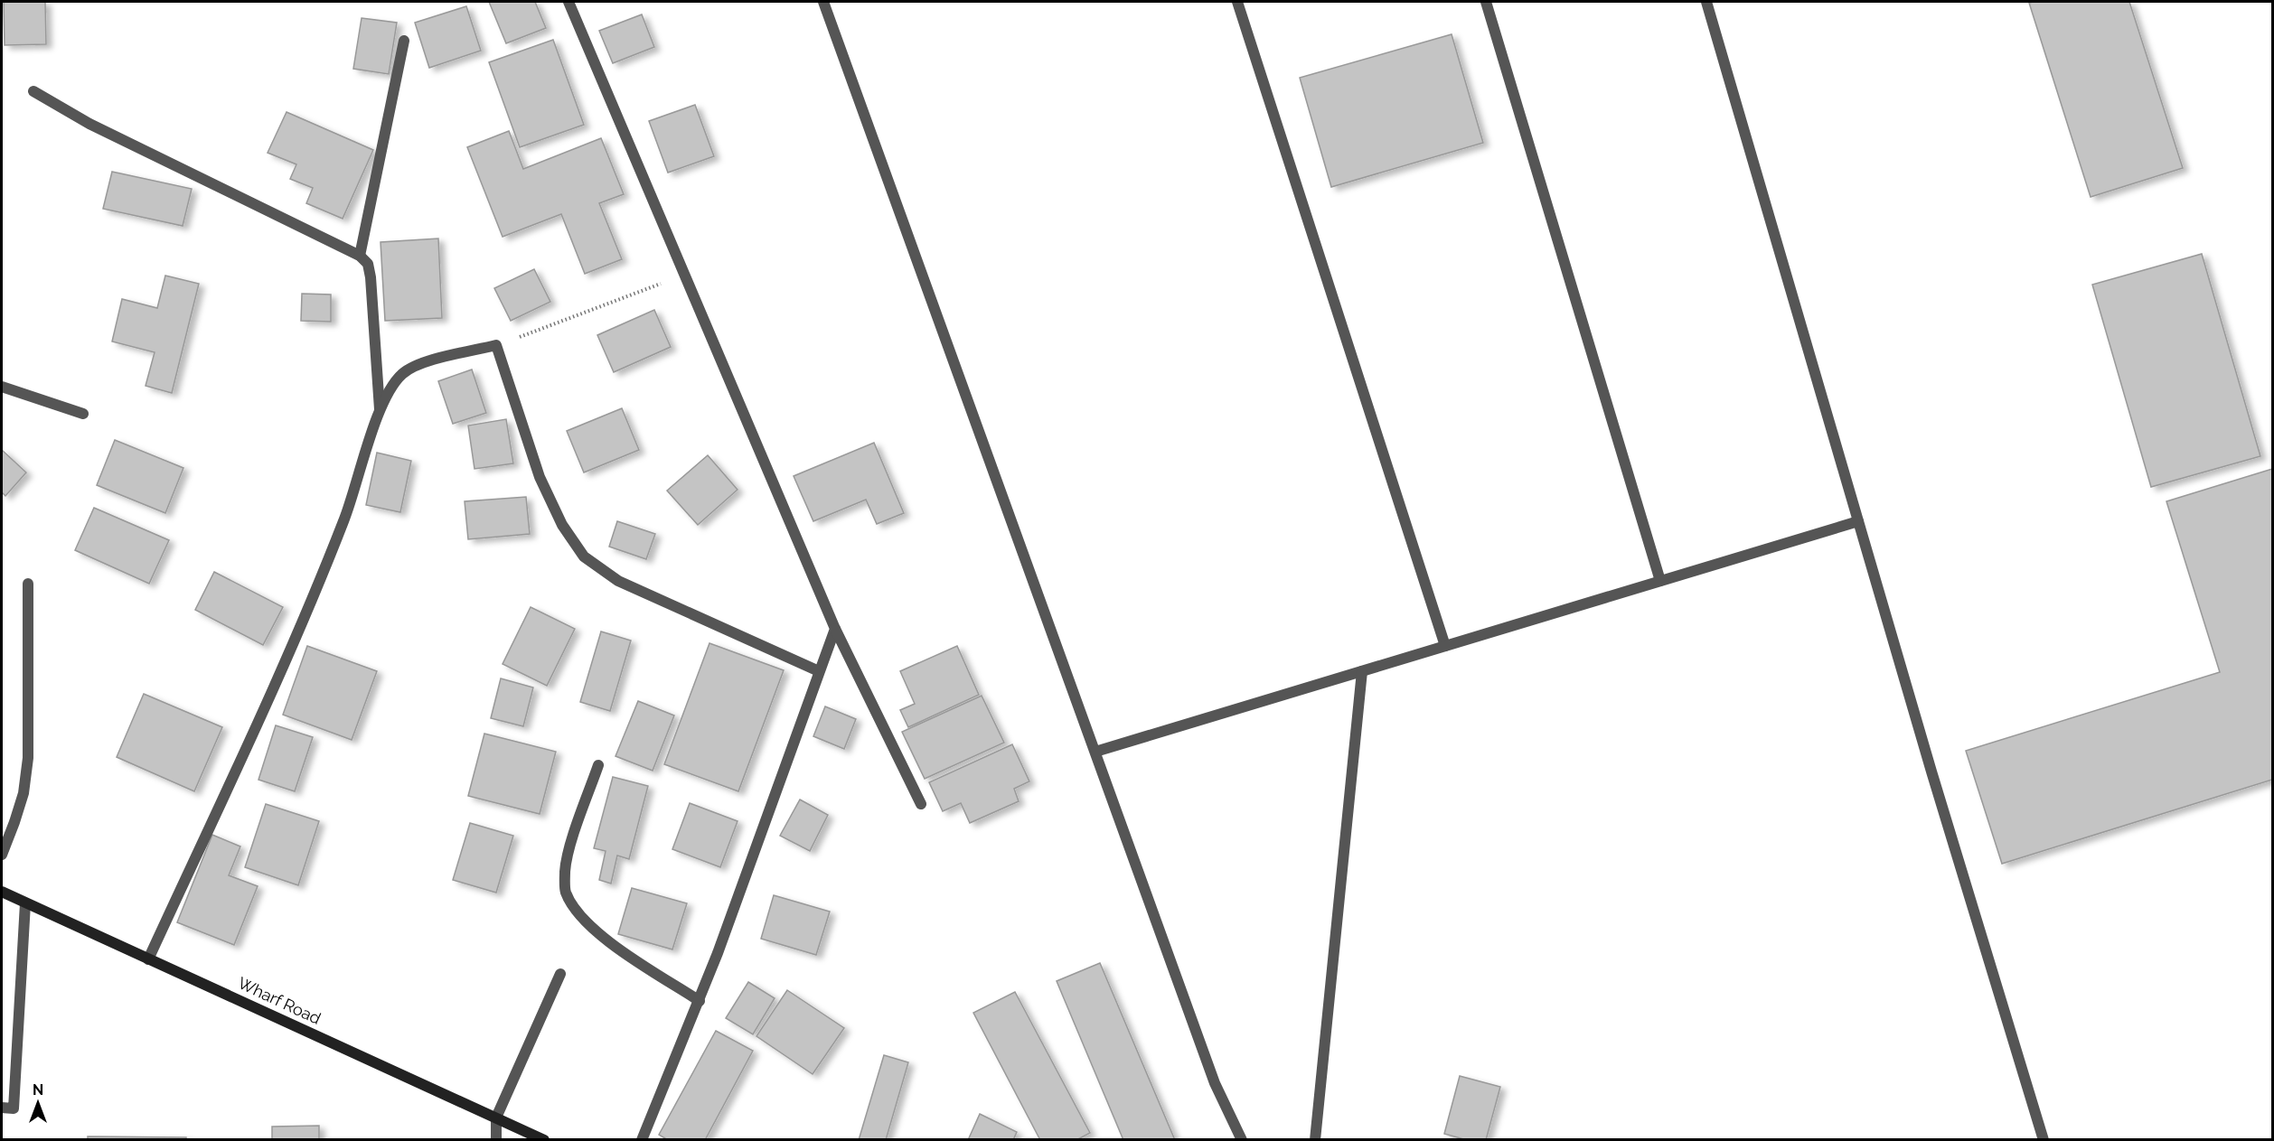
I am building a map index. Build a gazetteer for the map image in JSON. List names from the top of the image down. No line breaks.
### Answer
{"streets":{"main road":["Wharf Road"]},"north":"top"}
